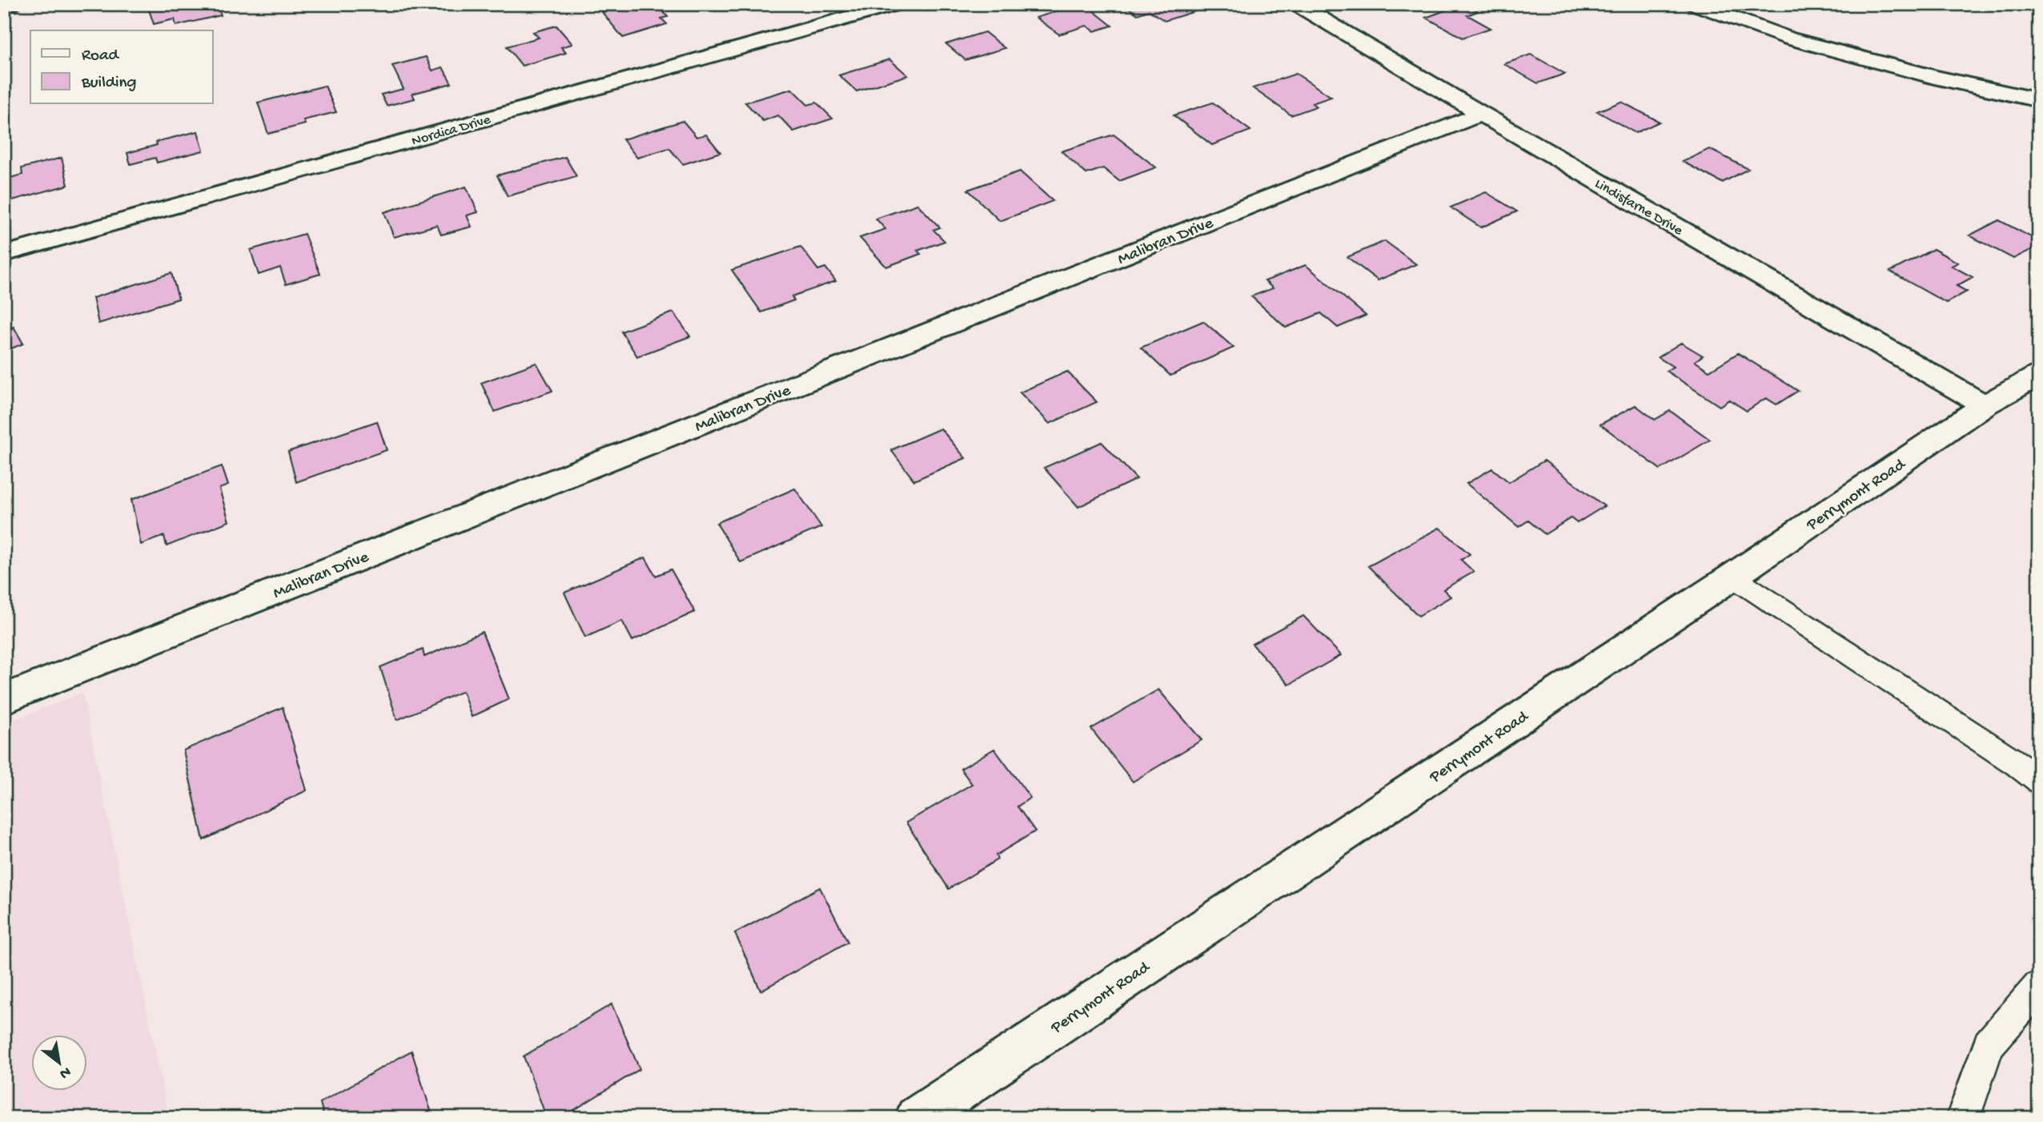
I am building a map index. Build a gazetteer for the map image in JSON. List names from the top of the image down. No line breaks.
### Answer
{"streets":{"street":["Nordica Drive","Lindisfarne Drive","Malibran Drive","Perrymont Road"]},"crossings":[["Lindisfarne Drive","Malibran Drive"],["Lindisfarne Drive","Perrymont Road"]],"legend":["Road","Building"],"north":"bottom right"}
